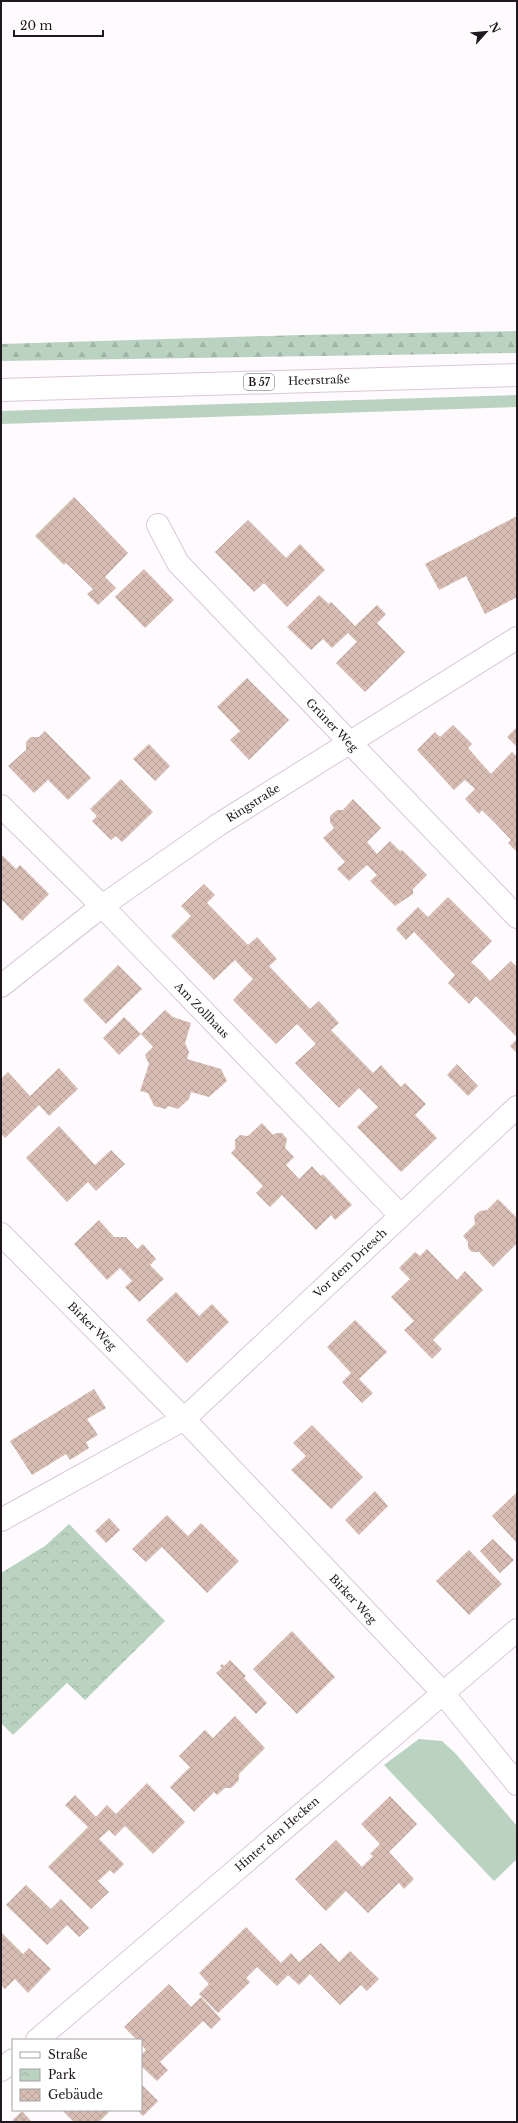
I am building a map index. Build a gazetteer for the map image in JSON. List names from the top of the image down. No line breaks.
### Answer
{"streets":{"street":["Heerstraße","B 57","Grüner Weg","Ringstraße","Am Zollhaus","Vor dem Driesch","Birker Weg","Hinter den Hecken"]},"crossings":[["Grüner Weg","Ringstraße"],["Ringstraße","Am Zollhaus"],["Am Zollhaus","Vor dem Driesch"],["Vor dem Driesch","Birker Weg"],["Birker Weg","Hinter den Hecken"]],"legend":["Straße","Park","Gebäude"],"scale_bar":"20 m","north":"top right"}
